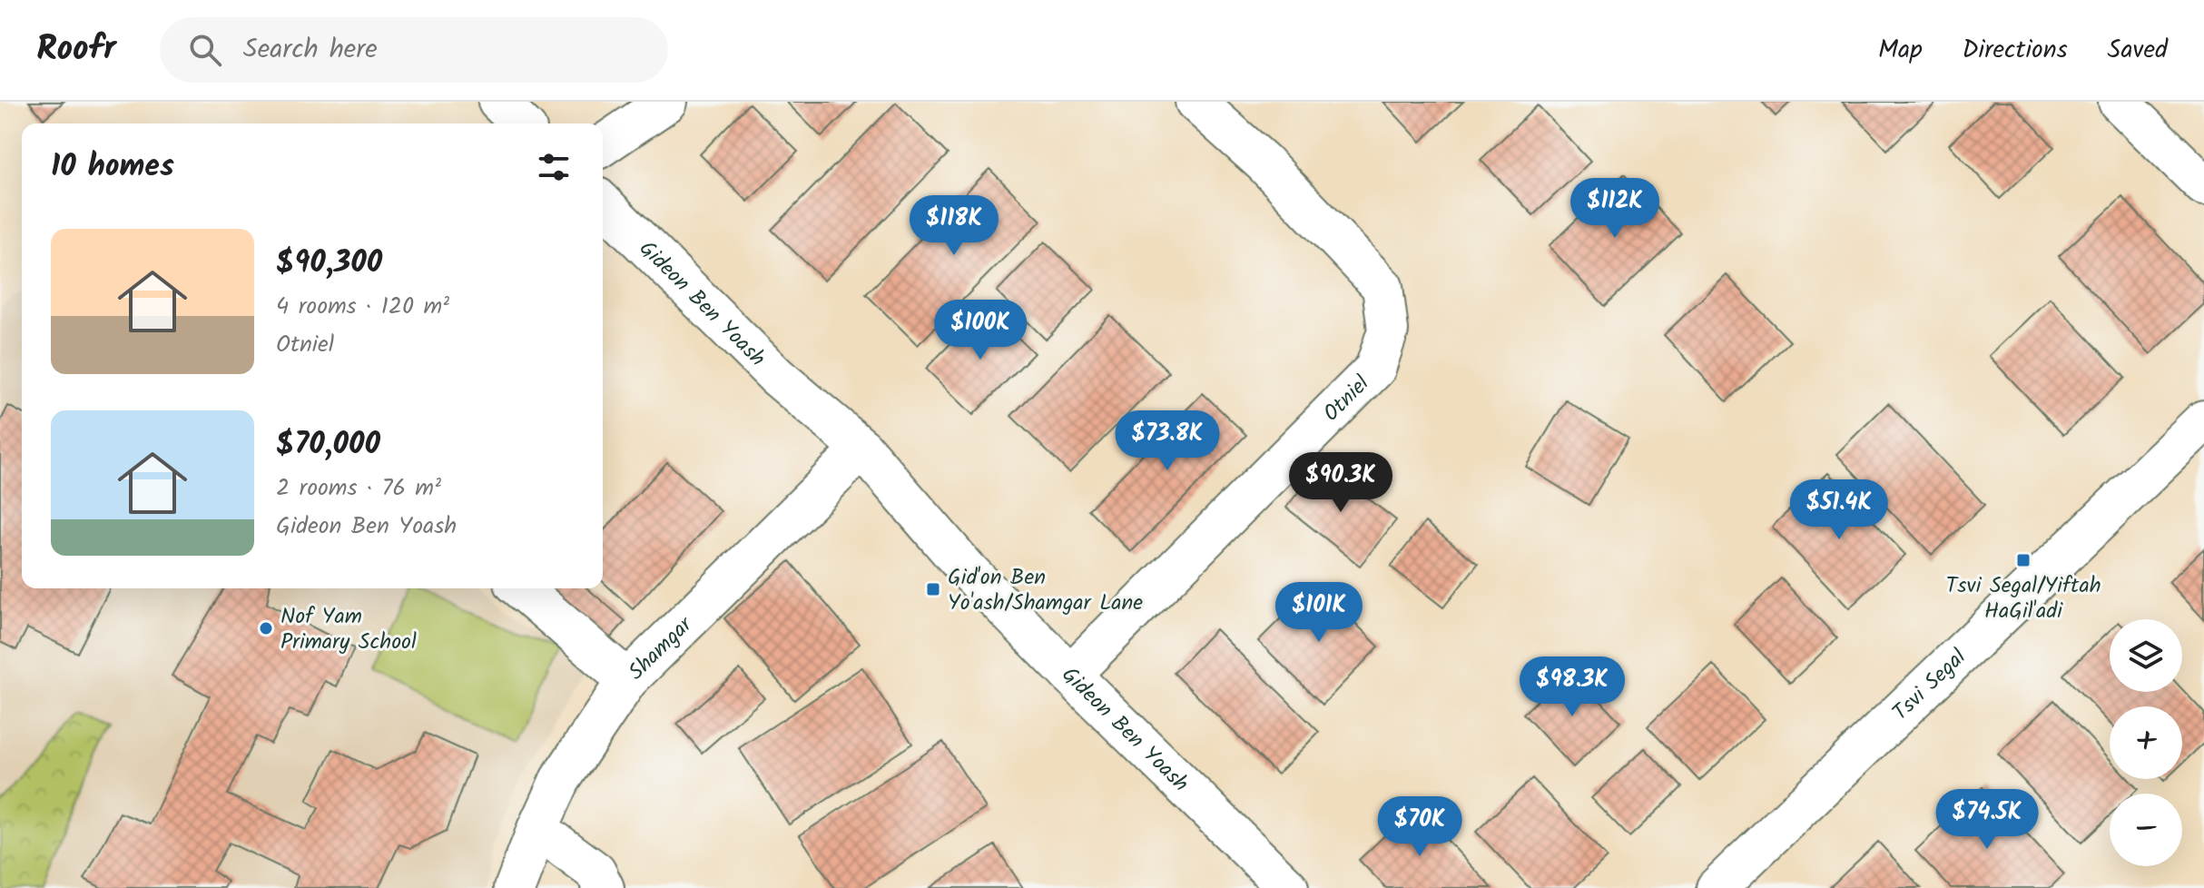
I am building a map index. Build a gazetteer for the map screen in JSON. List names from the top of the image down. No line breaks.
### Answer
{"streets":{"street":["Gideon Ben Yoash","Otniel","Shamgar","Tsvi Segal"]},"crossings":[["Gideon Ben Yoash","Otniel"],["Gideon Ben Yoash","Shamgar"]],"places":{"transit":["Tsvi Segal/Yiftah HaGil'adi","Gid'on Ben Yo'ash/Shamgar Lane"],"other":["Nof Yam Primary School"]},"page":{"header":"Roofr","search":"Search here","nav":["Map","Directions","Saved"],"heading":"10 homes","price":["$112K","$118K","$100K","$73.8K","$90.3K","$51.4K","$101K","$98.3K","$74.5K","$70K"],"list":[{"name":"$90,300","note":"4 rooms · 120 m² · Otniel"},{"name":"$70,000","note":"2 rooms · 76 m² · Gideon Ben Yoash"}],"map_buttons":["+","−"]}}
